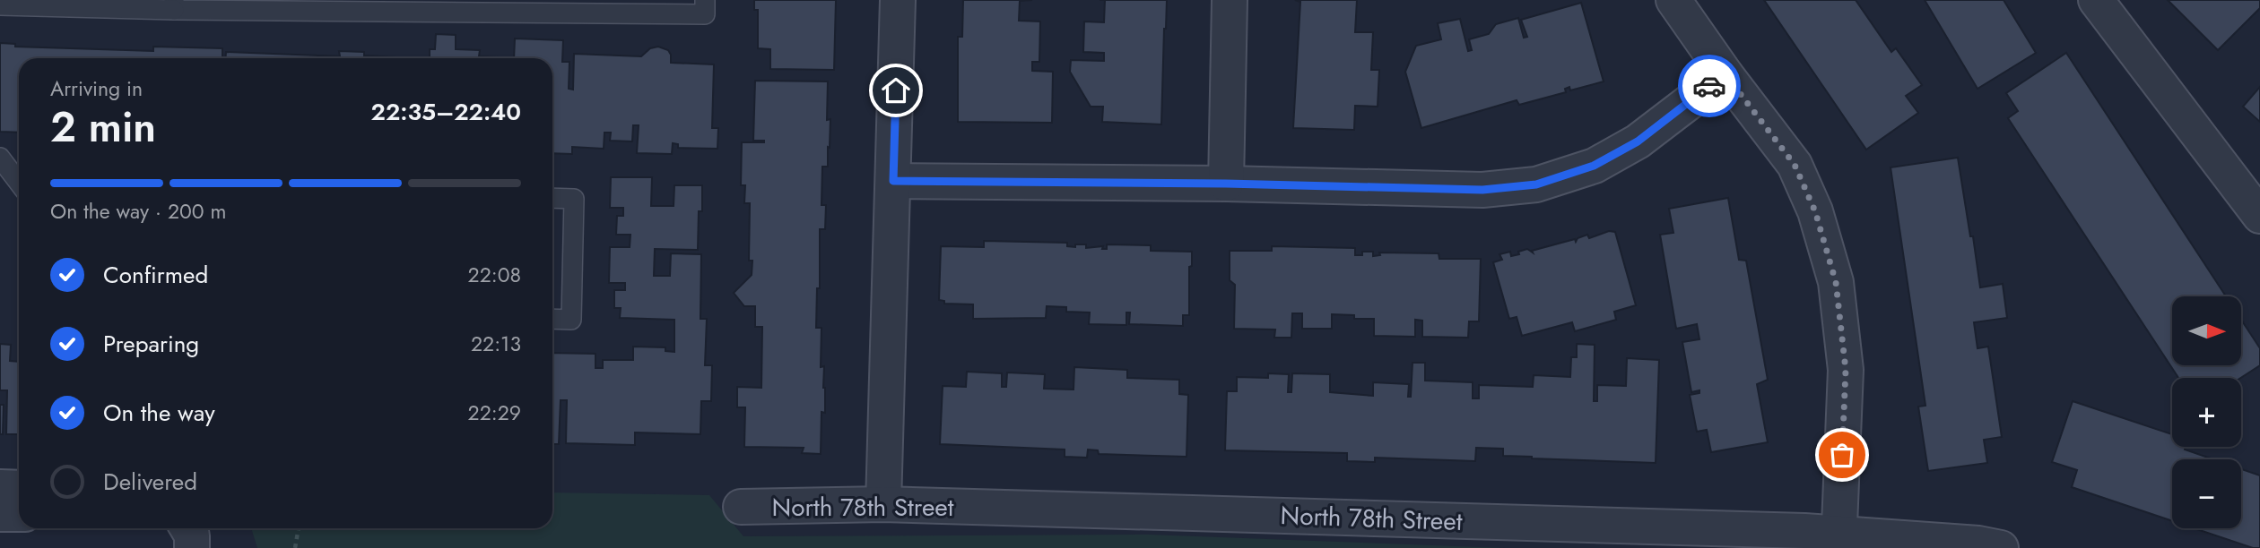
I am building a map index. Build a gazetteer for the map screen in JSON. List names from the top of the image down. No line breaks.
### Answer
{"streets":{"street":["North 78th Street"]},"north":"right","page":{"heading":["2 min","Arriving in","22:35–22:40"],"bar":"On the way · 200 m","list":[["Confirmed","22:08"],["Preparing","22:13"],["On the way","22:29"],"Delivered"],"map_buttons":["+","−"]}}
